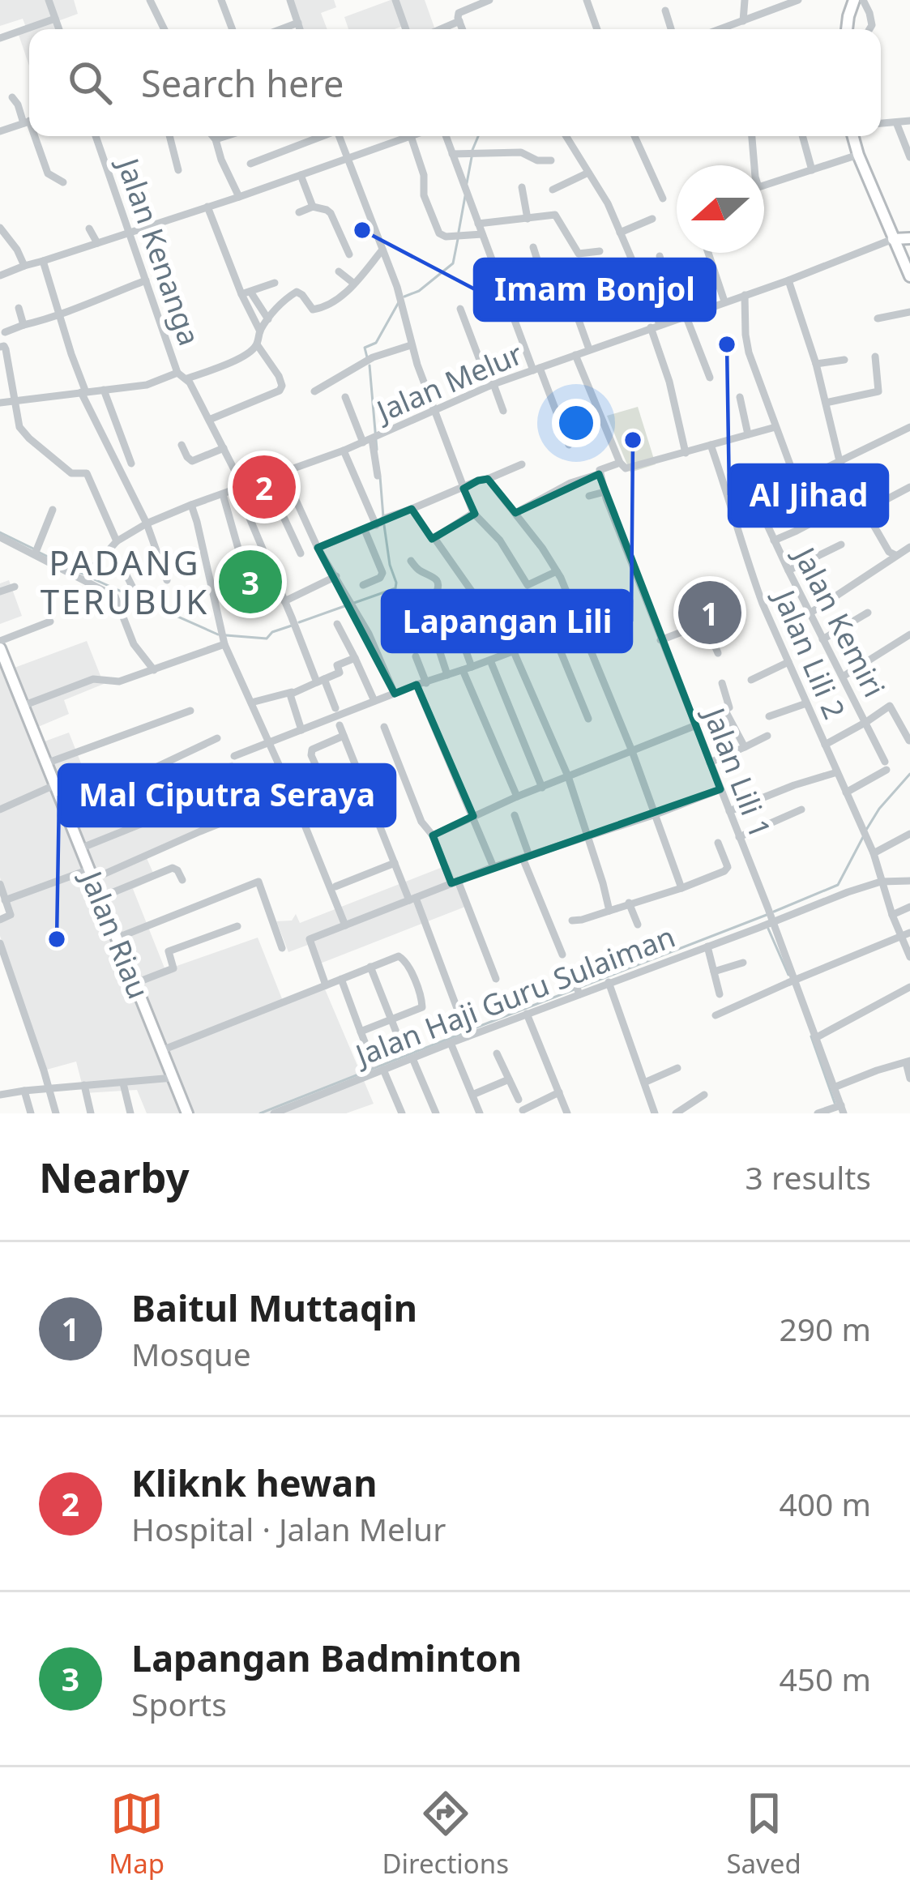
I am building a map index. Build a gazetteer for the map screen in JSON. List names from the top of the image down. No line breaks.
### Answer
{"streets":{"main road":["Jalan Riau"],"street":["Jalan Kenanga","Jalan Melur","Jalan Kemiri","Jalan Lili 2","Jalan Lili 1","Jalan Haji Guru Sulaiman"]},"crossings":[["Jalan Kenanga","Jalan Melur"],["Jalan Kemiri","Jalan Lili 2"],["Jalan Lili 1","Jalan Haji Guru Sulaiman"]],"districts":["PADANG TERUBUK"],"places":["Imam Bonjol","Al Jihad","Lapangan Lili","Mal Ciputra Seraya"],"north":"left","page":{"search":"Search here","pins":["2","3","1"],"heading":["Nearby","3 results"],"list":[{"mark":"1","name":"Baitul Muttaqin","note":"Mosque","value":"290 m"},{"mark":"2","name":"Kliknk hewan","note":"Hospital · Jalan Melur","value":"400 m"},{"mark":"3","name":"Lapangan Badminton","note":"Sports","value":"450 m"}],"nav":["Map","Directions","Saved"]}}
